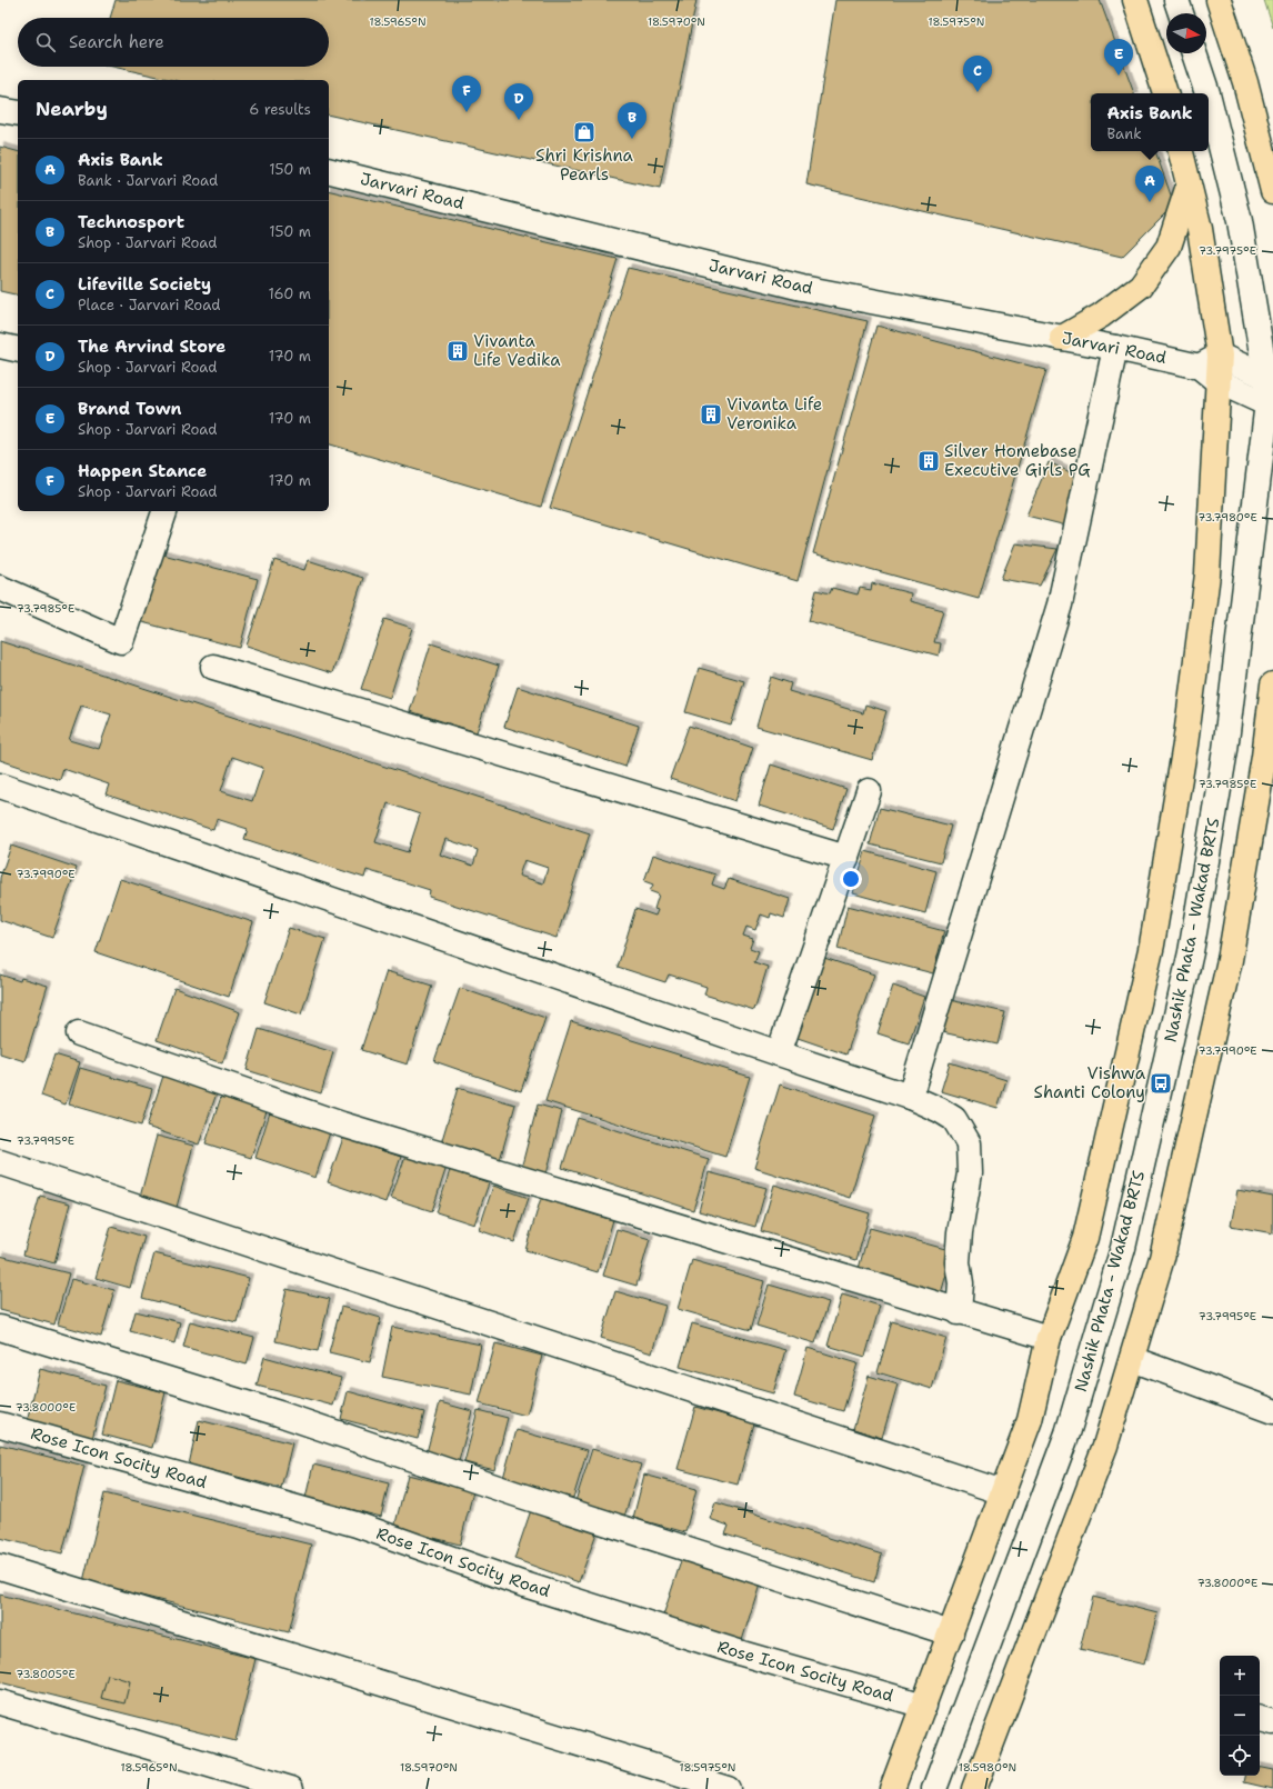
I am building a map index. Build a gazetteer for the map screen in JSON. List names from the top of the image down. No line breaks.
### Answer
{"streets":{"street":["Jarvari Road","Nashik Phata - Wakad BRTS","Rose Icon Socity Road"]},"crossings":[["Jarvari Road","Nashik Phata - Wakad BRTS"]],"places":{"shop":["Shri Krishna Pearls"],"building":["Vivanta Life Vedika","Vivanta Life Veronika","Silver Homebase Executive Girls PG"],"bus stop":["Vishwa Shanti Colony"]},"north":"right","page":{"search":"Search here","pins":["E","C","F","D","B","A"],"heading":["Nearby","6 results"],"popup":["Axis Bank","Bank"],"list":[{"mark":"A","name":"Axis Bank","note":"Bank · Jarvari Road","value":"150 m"},{"mark":"B","name":"Technosport","note":"Shop · Jarvari Road","value":"150 m"},{"mark":"C","name":"Lifeville Society","note":"Place · Jarvari Road","value":"160 m"},{"mark":"D","name":"The Arvind Store","note":"Shop · Jarvari Road","value":"170 m"},{"mark":"E","name":"Brand Town","note":"Shop · Jarvari Road","value":"170 m"},{"mark":"F","name":"Happen Stance","note":"Shop · Jarvari Road","value":"170 m"}],"map_buttons":["+","−"]},"coordinates":["18.5965°N","18.5970°N","18.5975°N","73.7975°E","73.7980°E","73.7985°E","73.7990°E","73.7995°E","73.8000°E","73.8005°E","18.5980°N"]}
